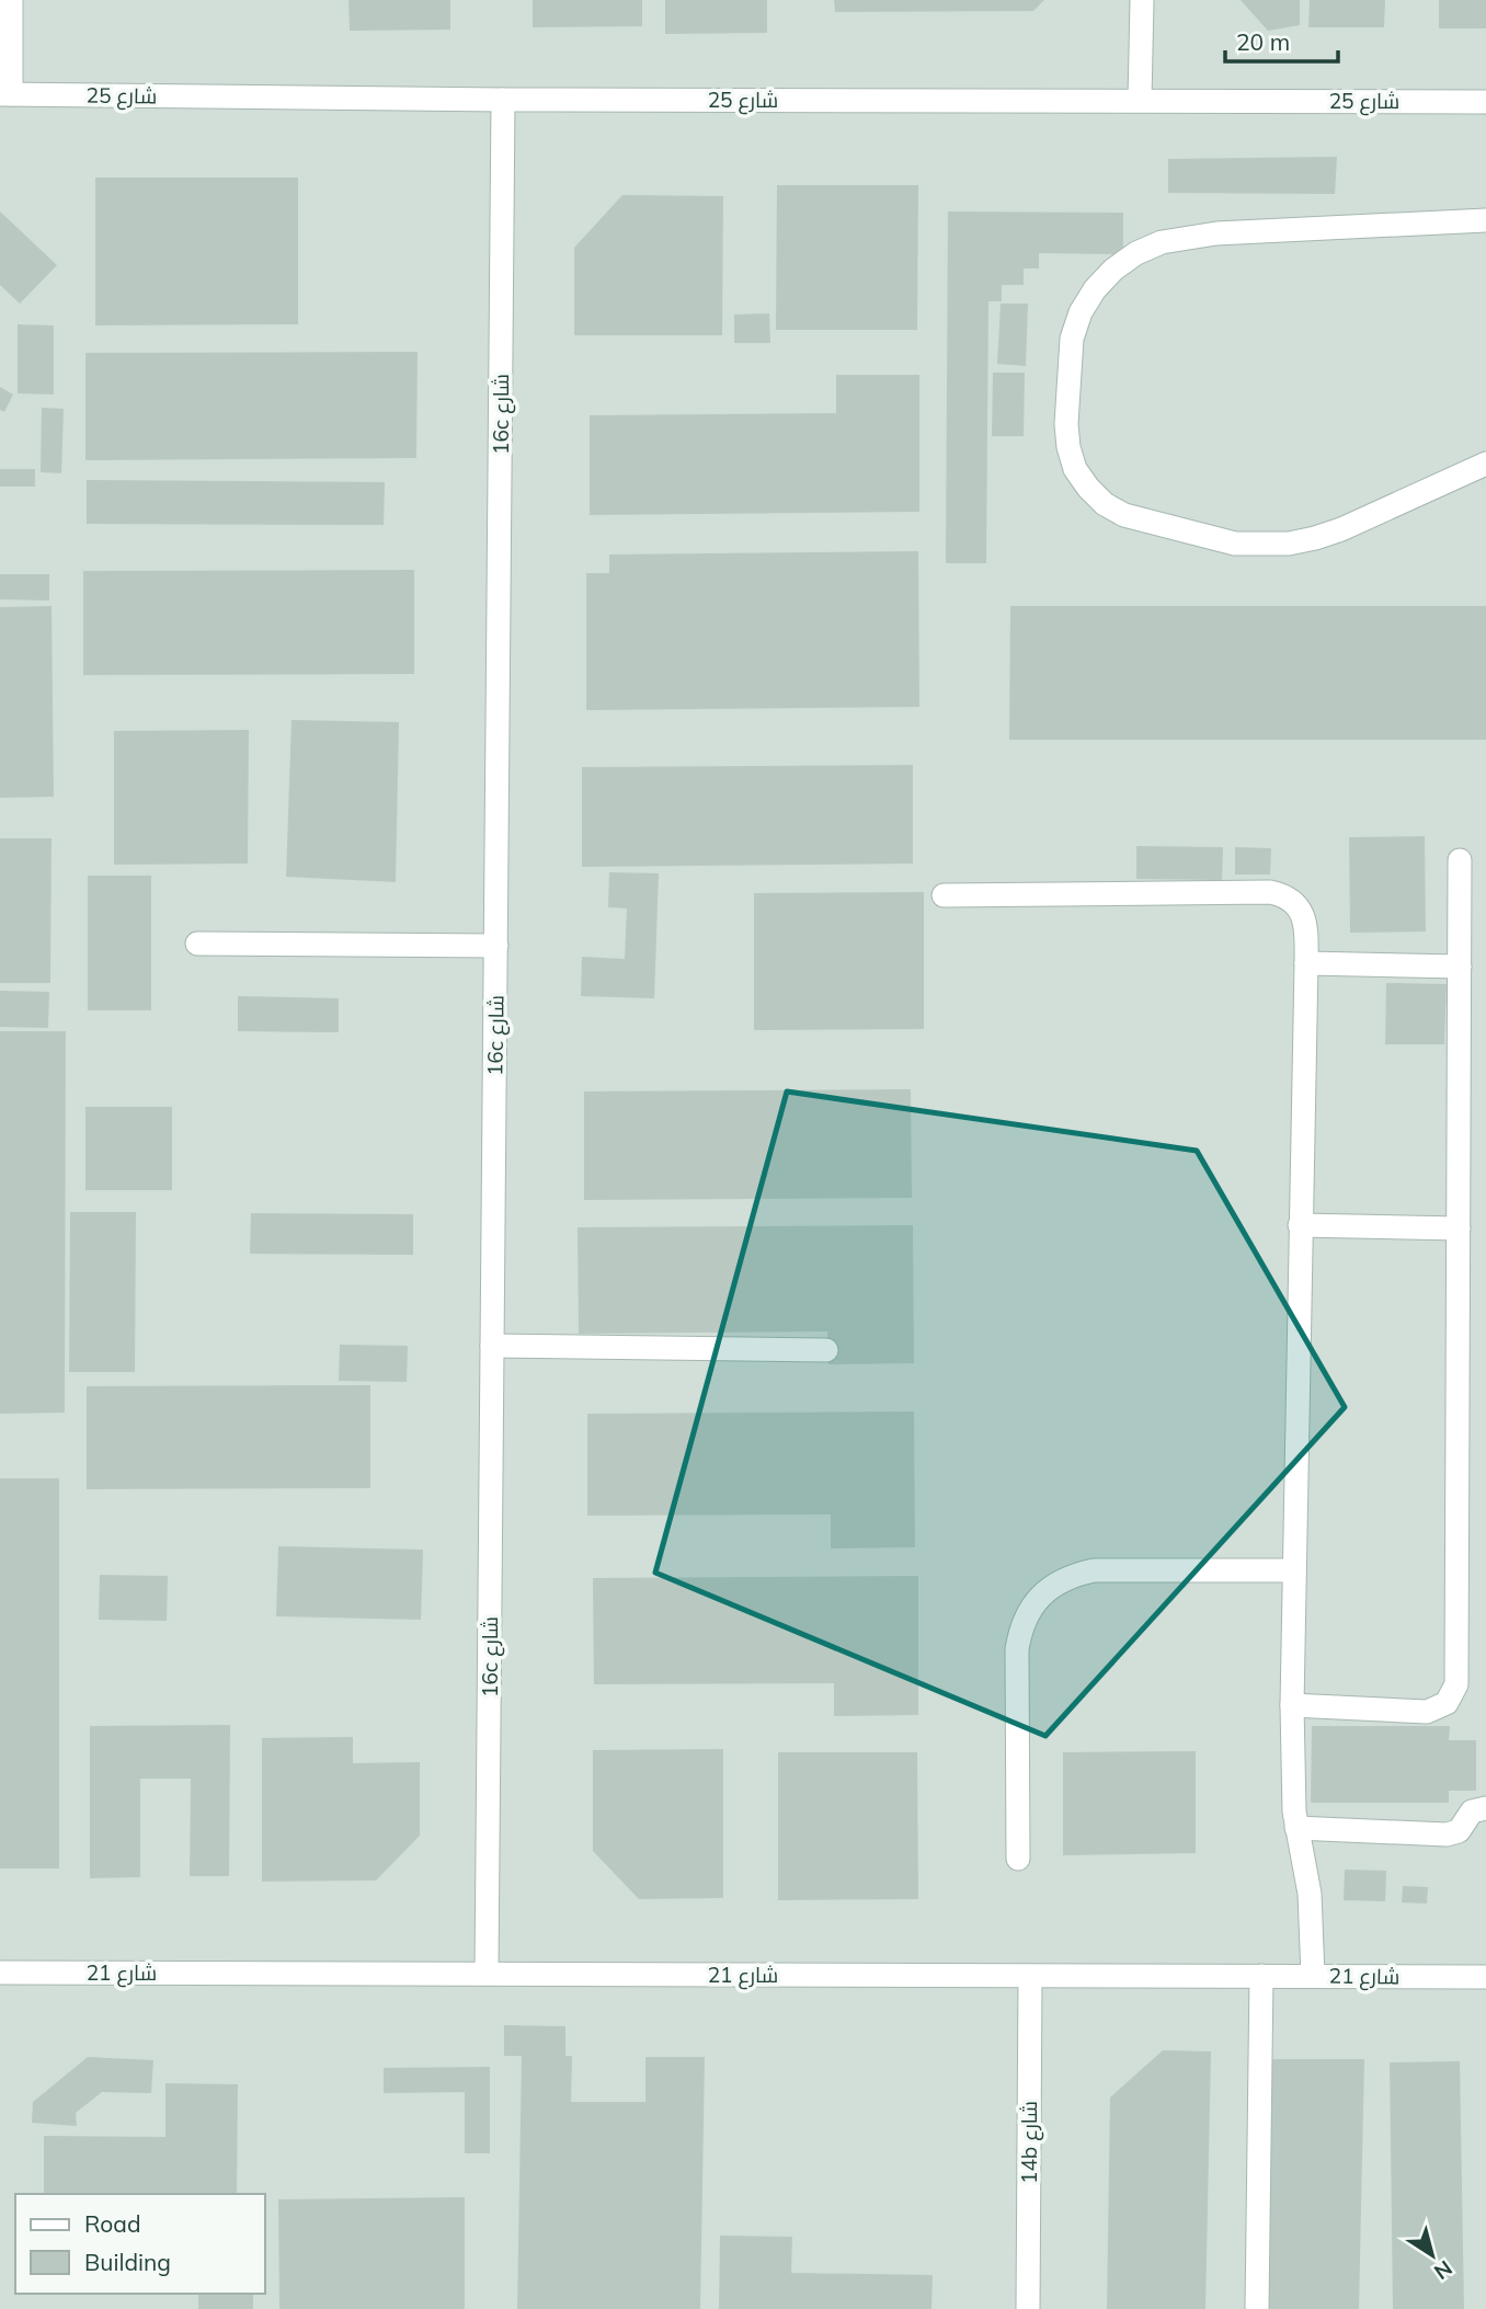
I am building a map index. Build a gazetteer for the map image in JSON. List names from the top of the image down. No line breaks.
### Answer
{"streets":{"lane":["شارع 25","16c شارع","شارع 21","14b شارع"]},"crossings":[["شارع 25","16c شارع"],["16c شارع","شارع 21"],["شارع 21","14b شارع"]],"legend":["Road","Building"],"scale_bar":"20 m","north":"bottom right"}
